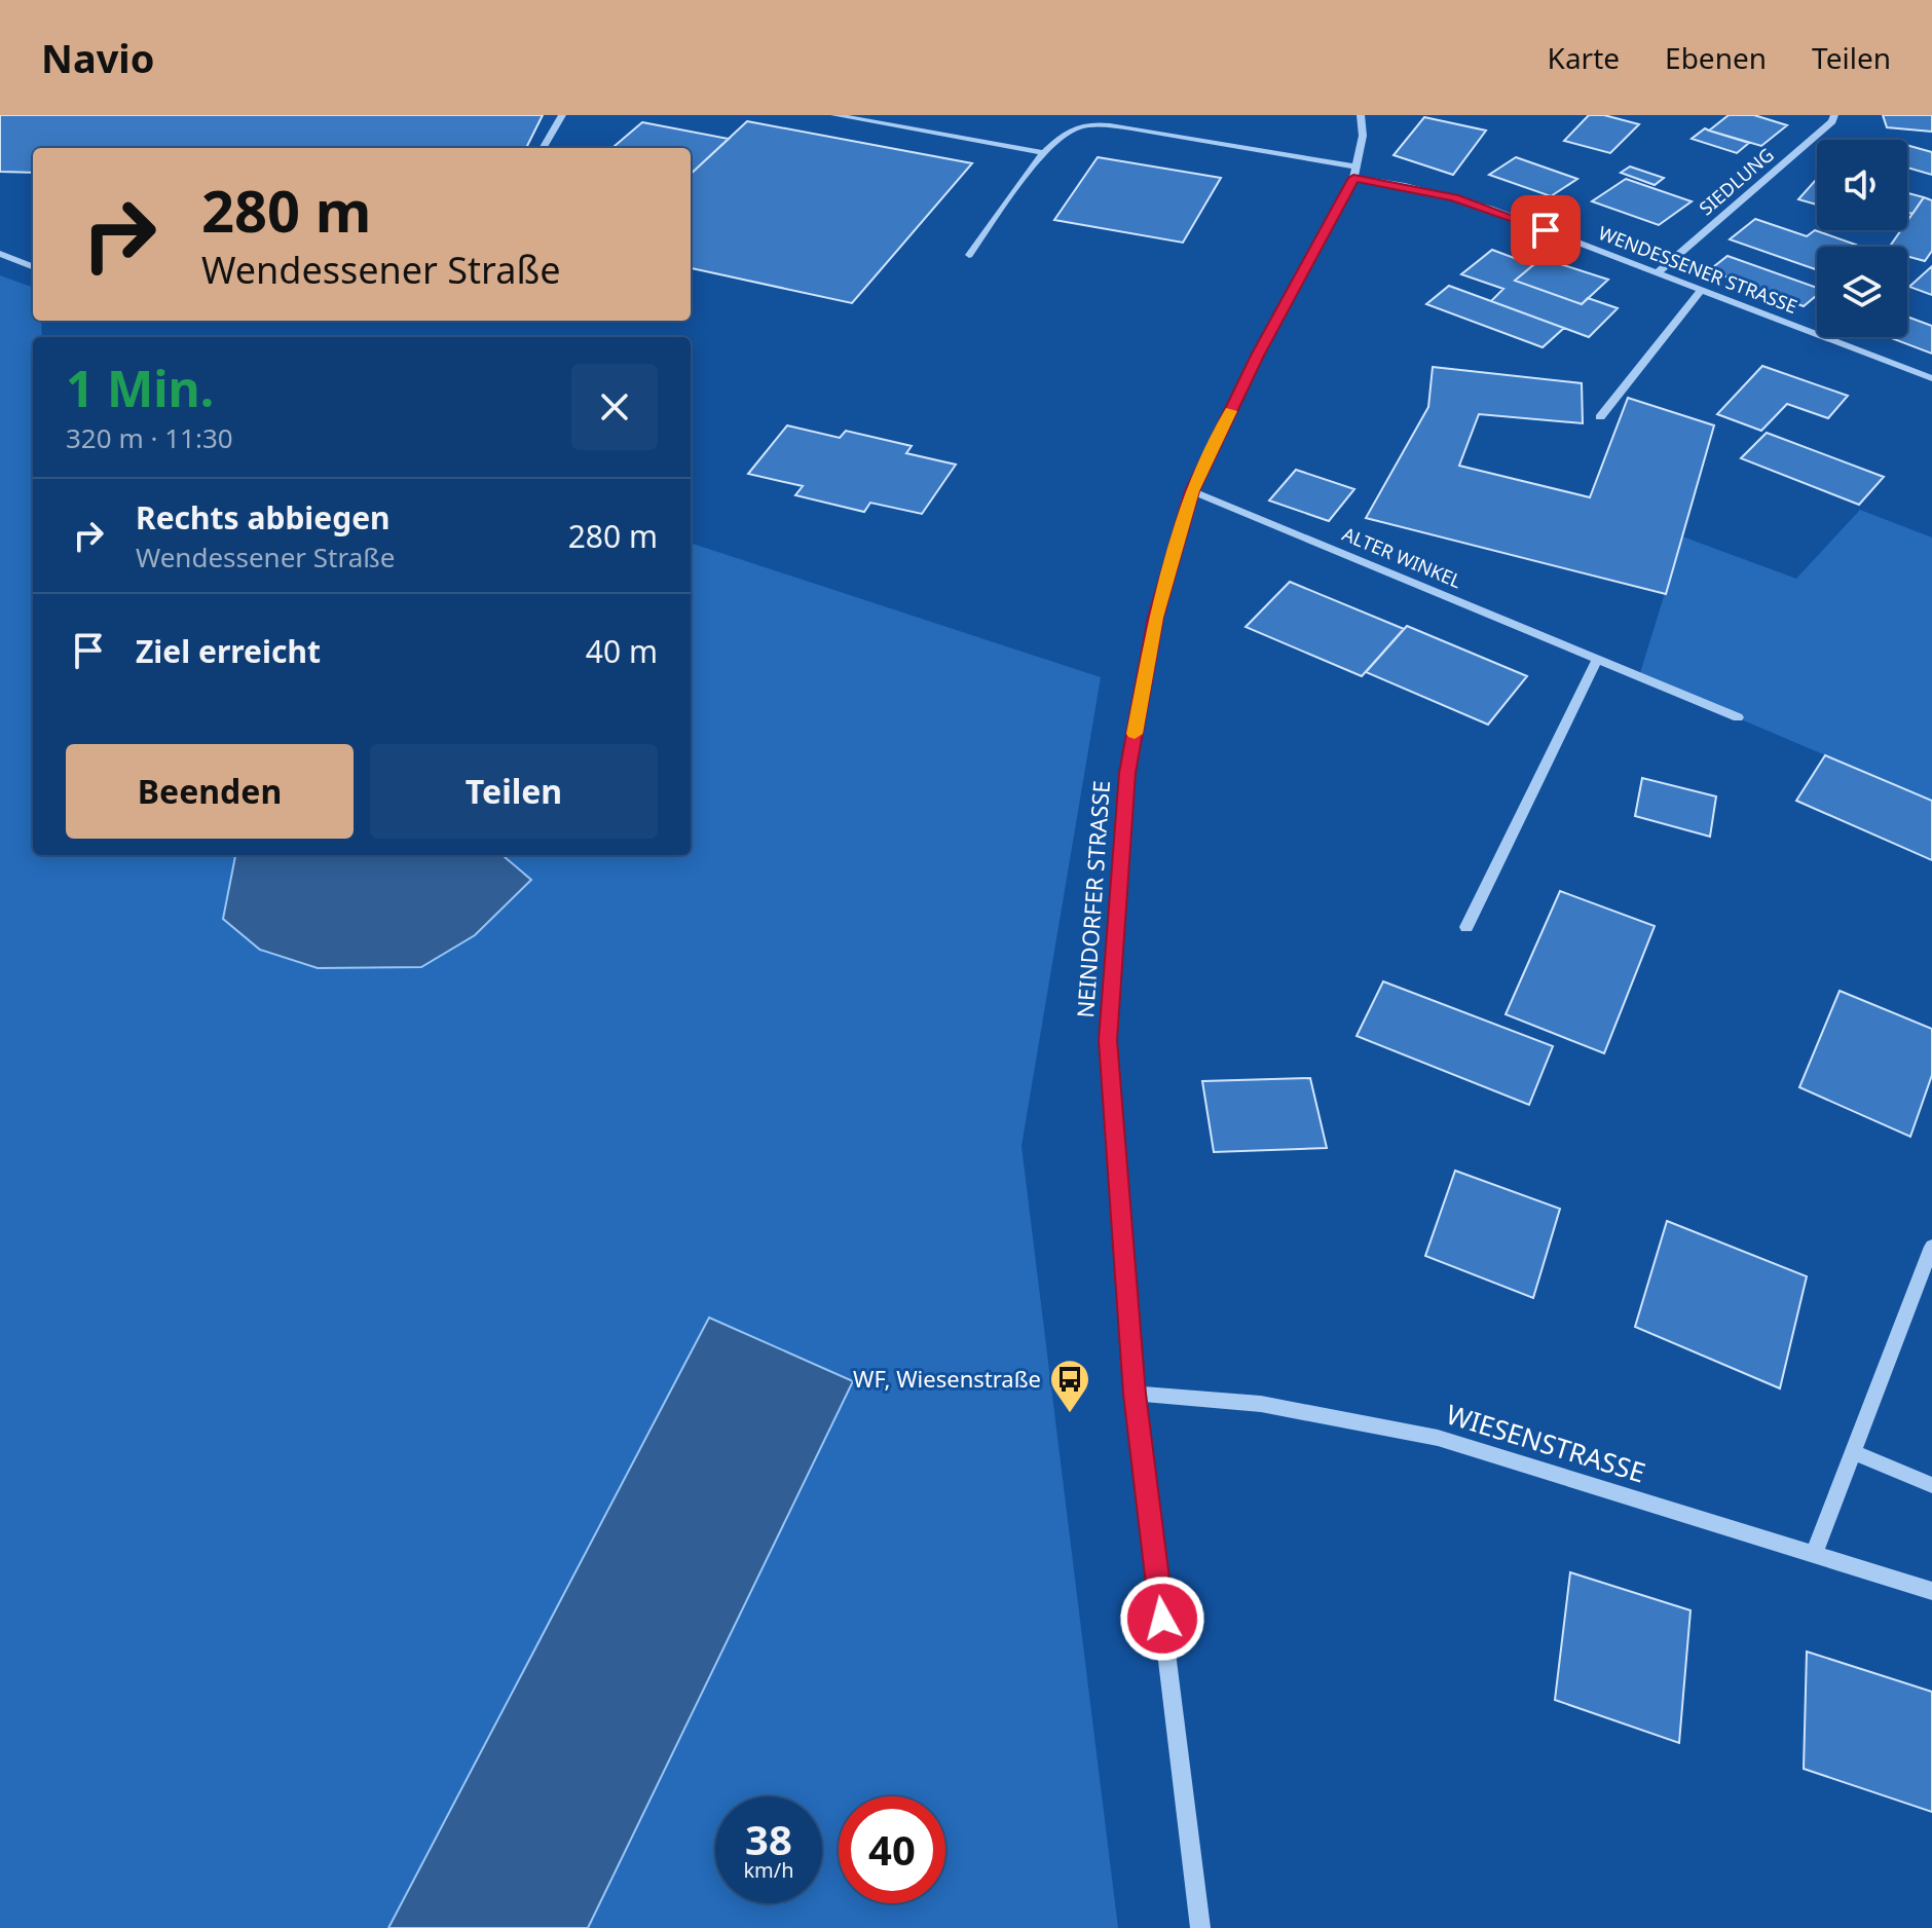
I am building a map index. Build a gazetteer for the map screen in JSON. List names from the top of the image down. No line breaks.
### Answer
{"streets":{"street":["SIEDLUNG","WENDESSENER STRASSE","ALTER WINKEL","NEINDORFER STRASSE","WIESENSTRASSE"]},"crossings":[["SIEDLUNG","WENDESSENER STRASSE"],["WENDESSENER STRASSE","NEINDORFER STRASSE"],["ALTER WINKEL","NEINDORFER STRASSE"],["NEINDORFER STRASSE","WIESENSTRASSE"]],"places":{"bus stop":["WF, Wiesenstraße"]},"page":{"header":"Navio","nav":["Karte","Ebenen","Teilen"],"turn":["280 m","Wendessener Straße"],"heading":["1 Min.","320 m · 11:30"],"list":[{"name":"Rechts abbiegen","note":"Wendessener Straße","value":"280 m"},{"name":"Ziel erreicht","value":"40 m"}],"buttons":["Beenden","Teilen"],"speed":"38 km/h","limit":"40"}}
